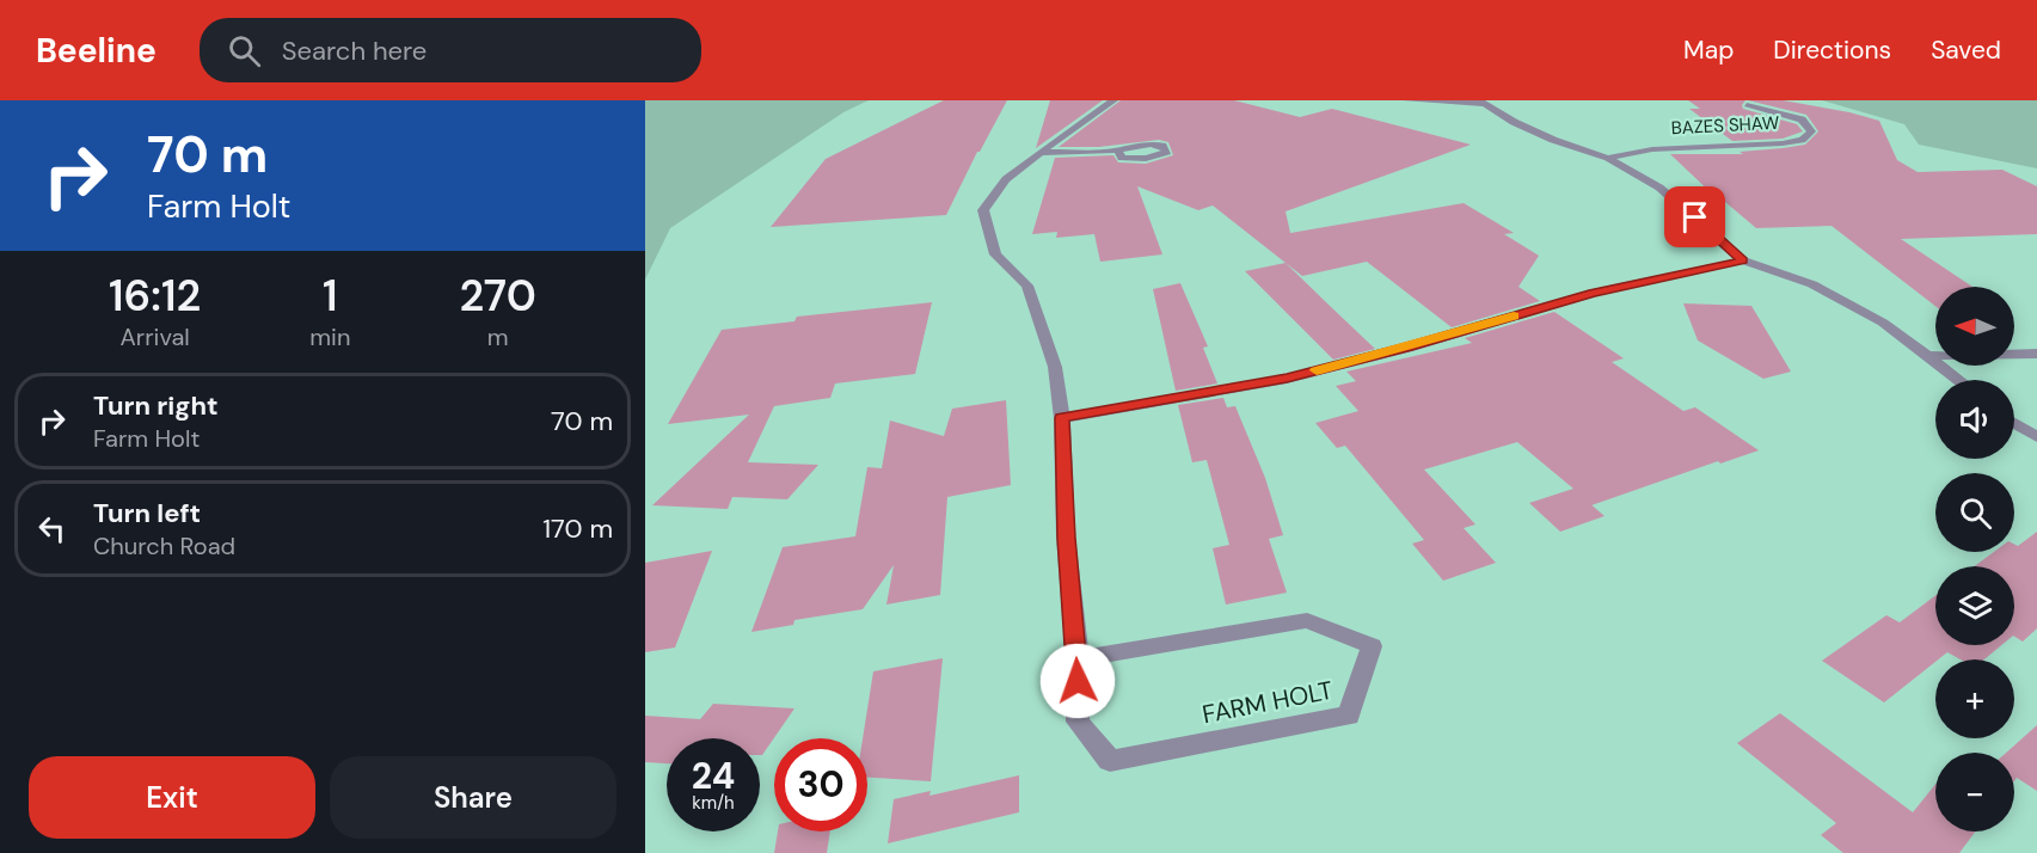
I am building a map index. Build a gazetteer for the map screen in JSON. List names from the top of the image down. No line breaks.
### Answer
{"streets":{"street":["BAZES SHAW","FARM HOLT"]},"north":"left","page":{"header":"Beeline","search":"Search here","nav":["Map","Directions","Saved"],"turn":["70 m","Farm Holt"],"eta":["16:12","Arrival","1","min","270","m"],"map_buttons":["+","−"],"list":[{"name":"Turn right","note":"Farm Holt","value":"70 m"},{"name":"Turn left","note":"Church Road","value":"170 m"}],"speed":"24 km/h","limit":"30","buttons":["Exit","Share"]}}
